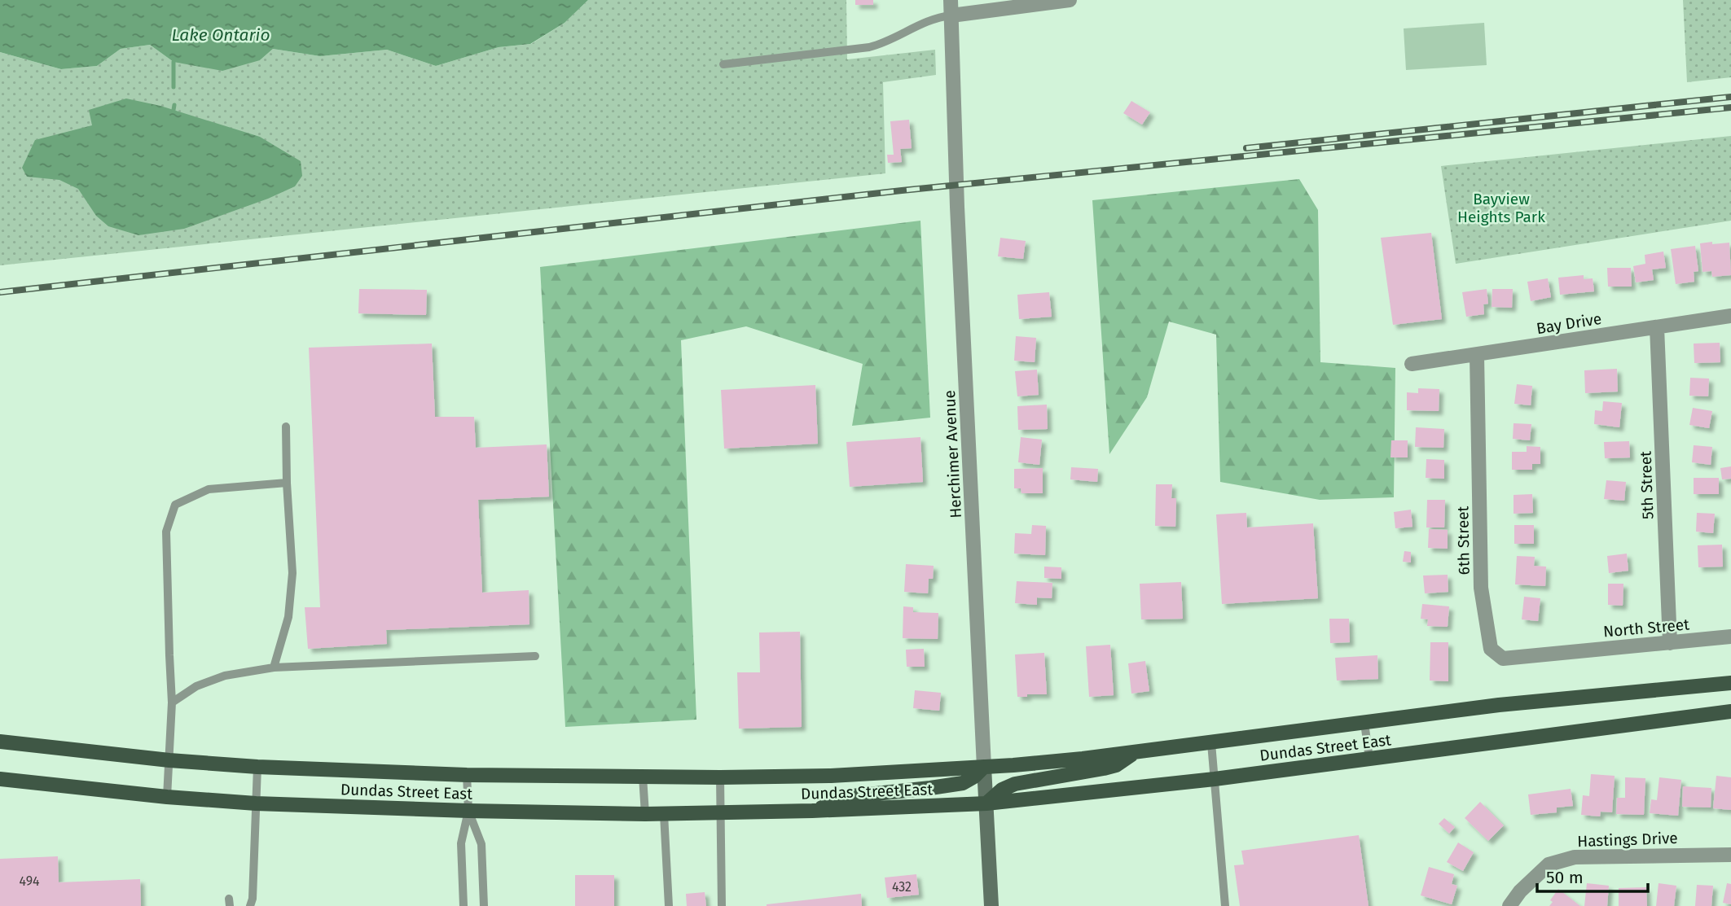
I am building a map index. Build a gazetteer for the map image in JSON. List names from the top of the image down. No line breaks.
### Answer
{"streets":{"main road":["Dundas Street East"],"street":["Bay Drive","Herchimer Avenue","5th Street","6th Street","North Street","Hastings Drive"]},"crossings":[["Bay Drive","5th Street"],["Bay Drive","6th Street"],["Herchimer Avenue","Dundas Street East"],["5th Street","North Street"],["6th Street","North Street"]],"water":["Lake Ontario"],"parks":["Bayview Heights Park"],"house_numbers":["494","432"],"scale_bar":"50 m"}
